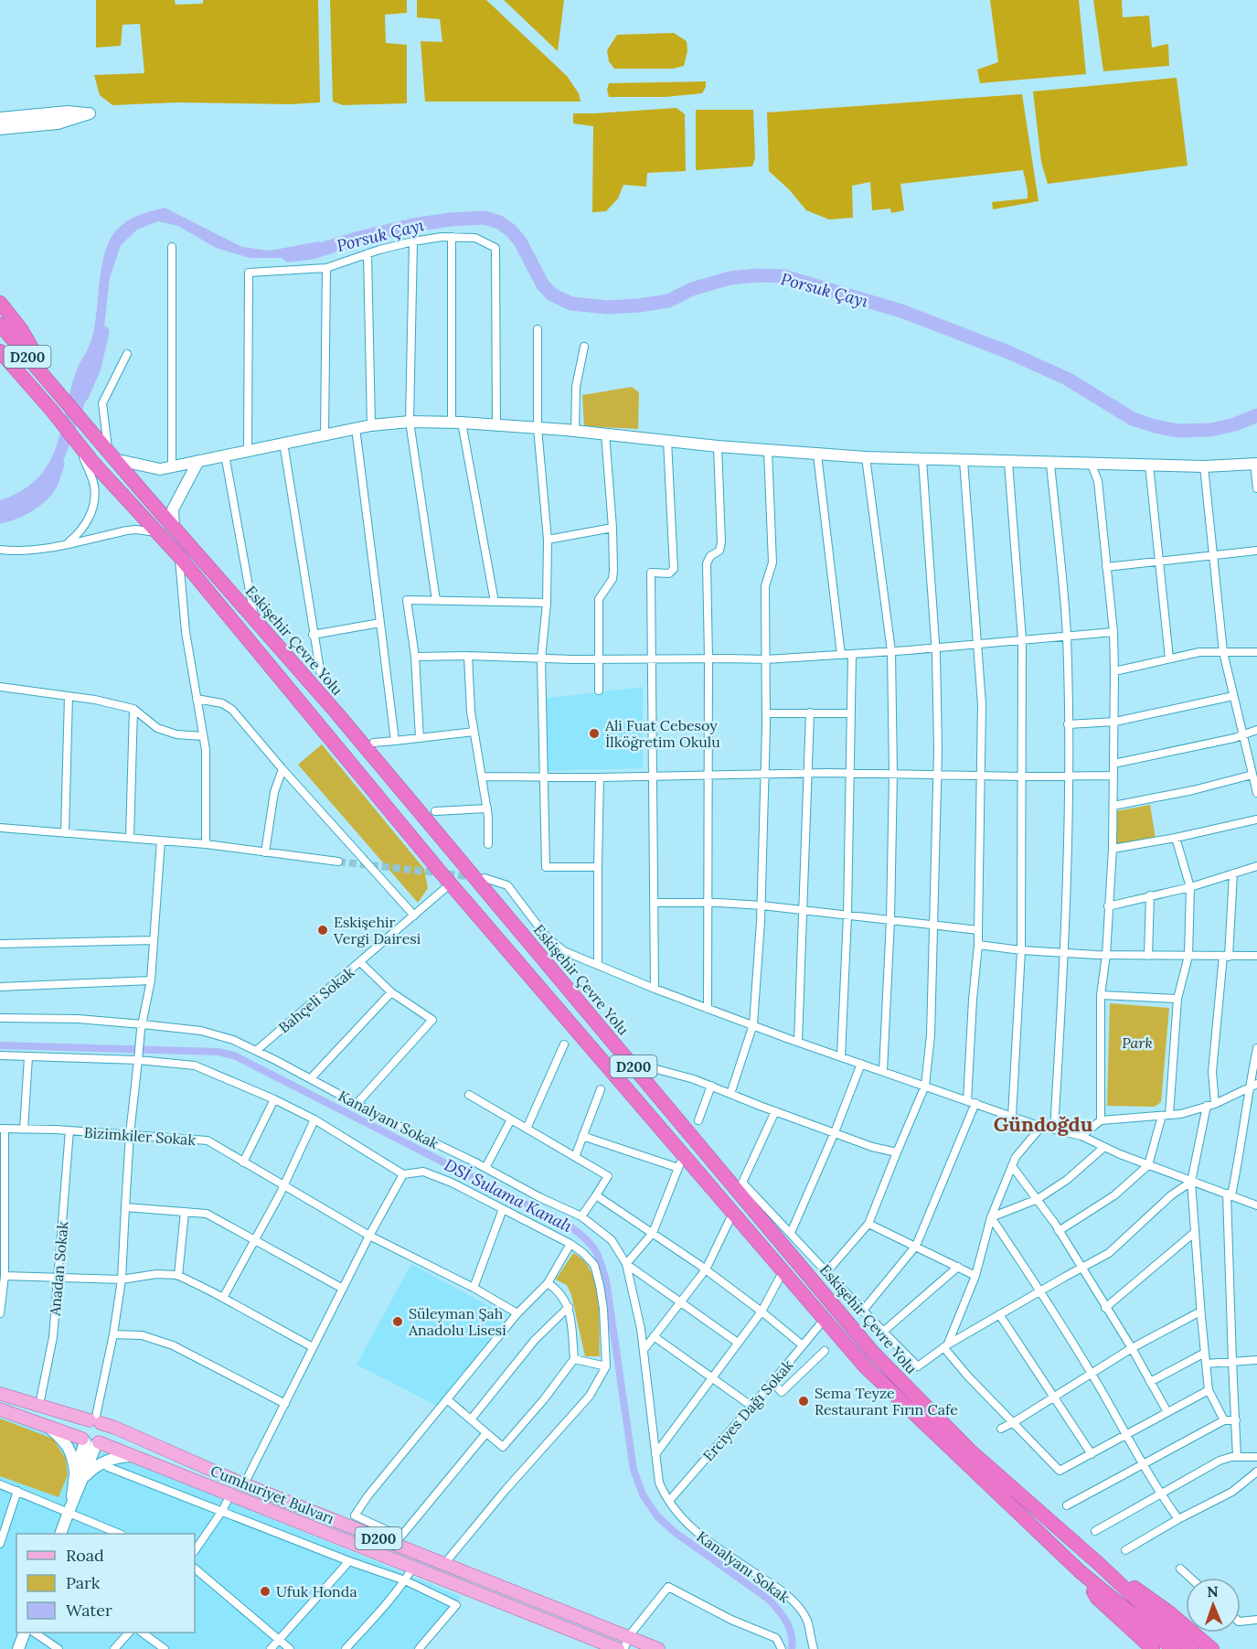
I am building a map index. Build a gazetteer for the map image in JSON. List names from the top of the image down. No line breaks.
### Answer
{"streets":{"highway":["D200","Eskişehir Çevre Yolu"],"main road":["Cumhuriyet Bulvarı"],"street":["Bahçeli Sokak","Kanalyanı Sokak","Bizimkiler Sokak","Anadan Sokak","Erciyes Dağı Sokak"]},"crossings":[["Eskişehir Çevre Yolu","Bahçeli Sokak"],["Eskişehir Çevre Yolu","Erciyes Dağı Sokak"],["Bahçeli Sokak","Kanalyanı Sokak"],["Kanalyanı Sokak","Erciyes Dağı Sokak"],["Bizimkiler Sokak","Anadan Sokak"],["Anadan Sokak","Cumhuriyet Bulvarı"]],"districts":["Gündoğdu"],"water":["Porsuk Çayı","DSİ Sulama Kanalı"],"parks":["Park"],"places":["Ali Fuat Cebesoy İlköğretim Okulu","Eskişehir Vergi Dairesi","Süleyman Şah Anadolu Lisesi","Sema Teyze Restaurant Fırın Cafe","Ufuk Honda"],"legend":["Road","Park","Water"],"north":"top"}
